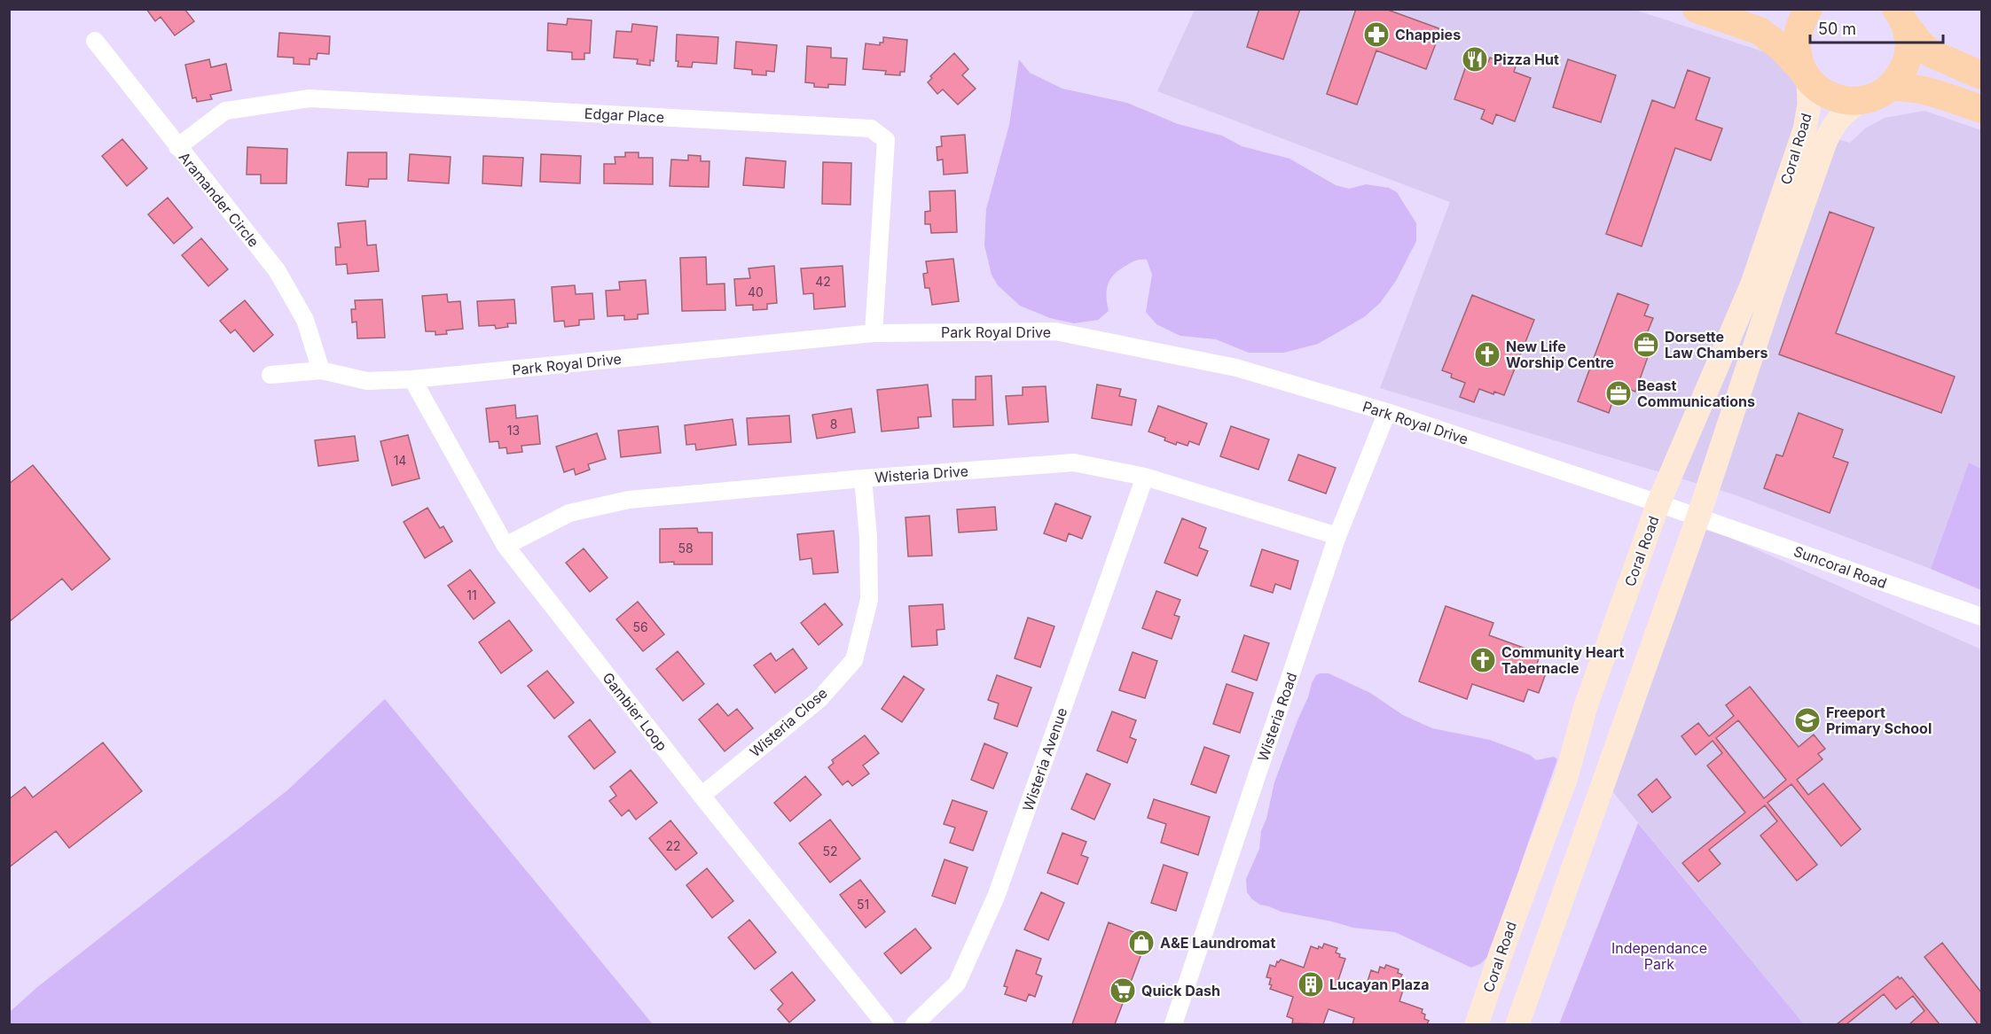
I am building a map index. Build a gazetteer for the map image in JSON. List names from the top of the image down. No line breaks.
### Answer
{"streets":{"main road":["Coral Road"],"street":["Edgar Place","Aramander Circle","Park Royal Drive","Wisteria Drive","Suncoral Road","Gambier Loop","Wisteria Road","Wisteria Close","Wisteria Avenue"]},"crossings":[["Edgar Place","Aramander Circle"],["Edgar Place","Park Royal Drive"],["Coral Road","Park Royal Drive"],["Coral Road","Suncoral Road"],["Aramander Circle","Park Royal Drive"],["Park Royal Drive","Suncoral Road"],["Park Royal Drive","Gambier Loop"],["Park Royal Drive","Wisteria Road"],["Wisteria Drive","Gambier Loop"],["Wisteria Drive","Wisteria Road"],["Wisteria Drive","Wisteria Close"],["Wisteria Drive","Wisteria Avenue"],["Gambier Loop","Wisteria Close"]],"parks":["Independance Park"],"places":{"pharmacy":["Chappies"],"restaurant":["Pizza Hut"],"office":["Dorsette Law Chambers","Beast Communications"],"church":["New Life Worship Centre","Community Heart Tabernacle"],"school or university":["Freeport Primary School"],"shop":["A&E Laundromat"],"building":["Lucayan Plaza"],"supermarket":["Quick Dash"]},"house_numbers":["42","40","8","13","14","58","11","56","22","52","51"],"scale_bar":"50 m"}
